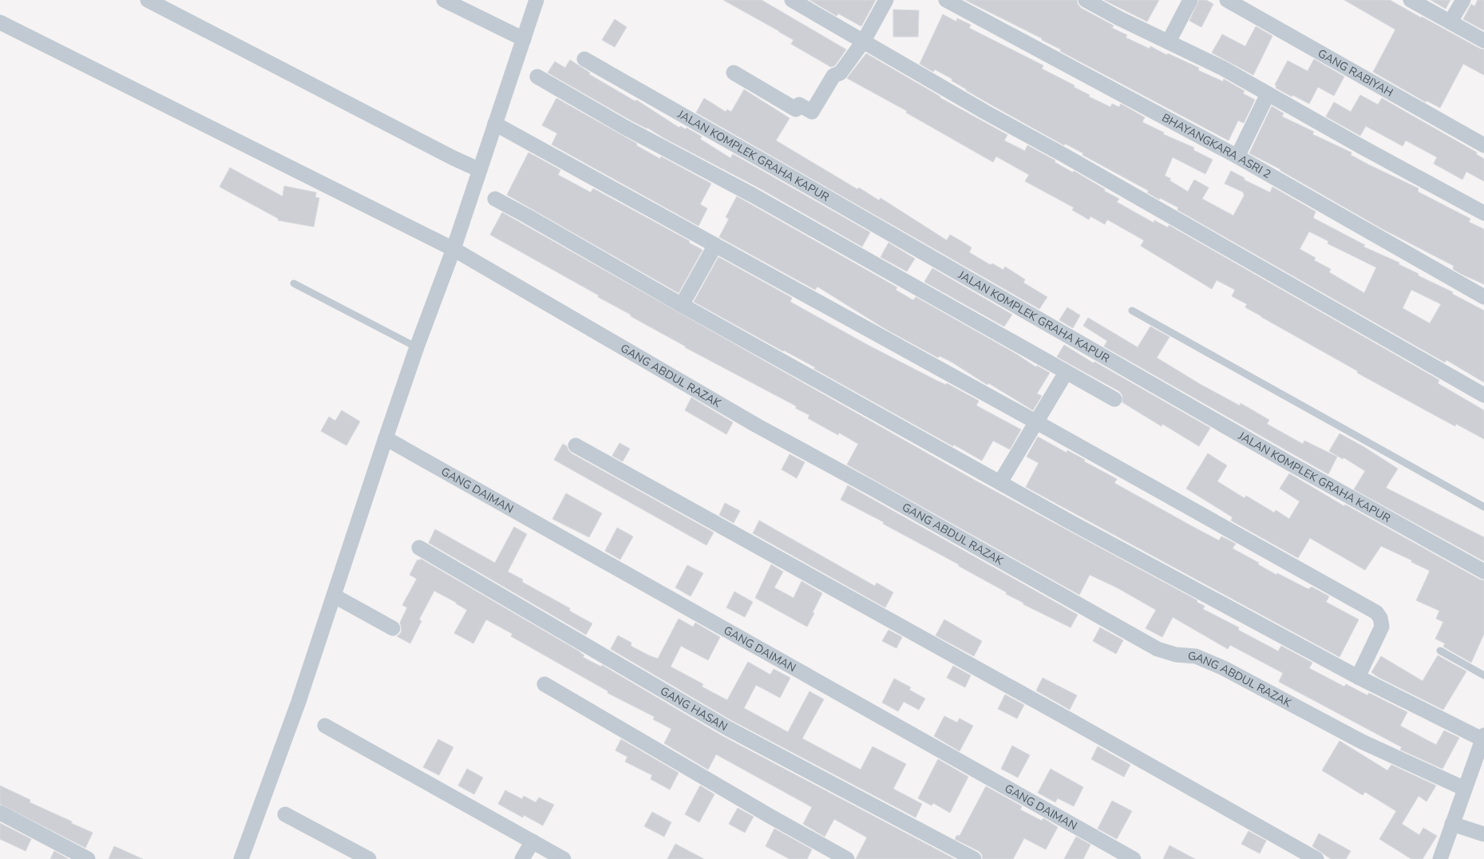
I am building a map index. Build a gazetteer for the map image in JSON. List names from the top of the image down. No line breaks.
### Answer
{"streets":{"street":["GANG RABIYAH","BHAYANGKARA ASRI 2","JALAN KOMPLEK GRAHA KAPUR","GANG ABDUL RAZAK","GANG DAIMAN","GANG HASAN"]}}
